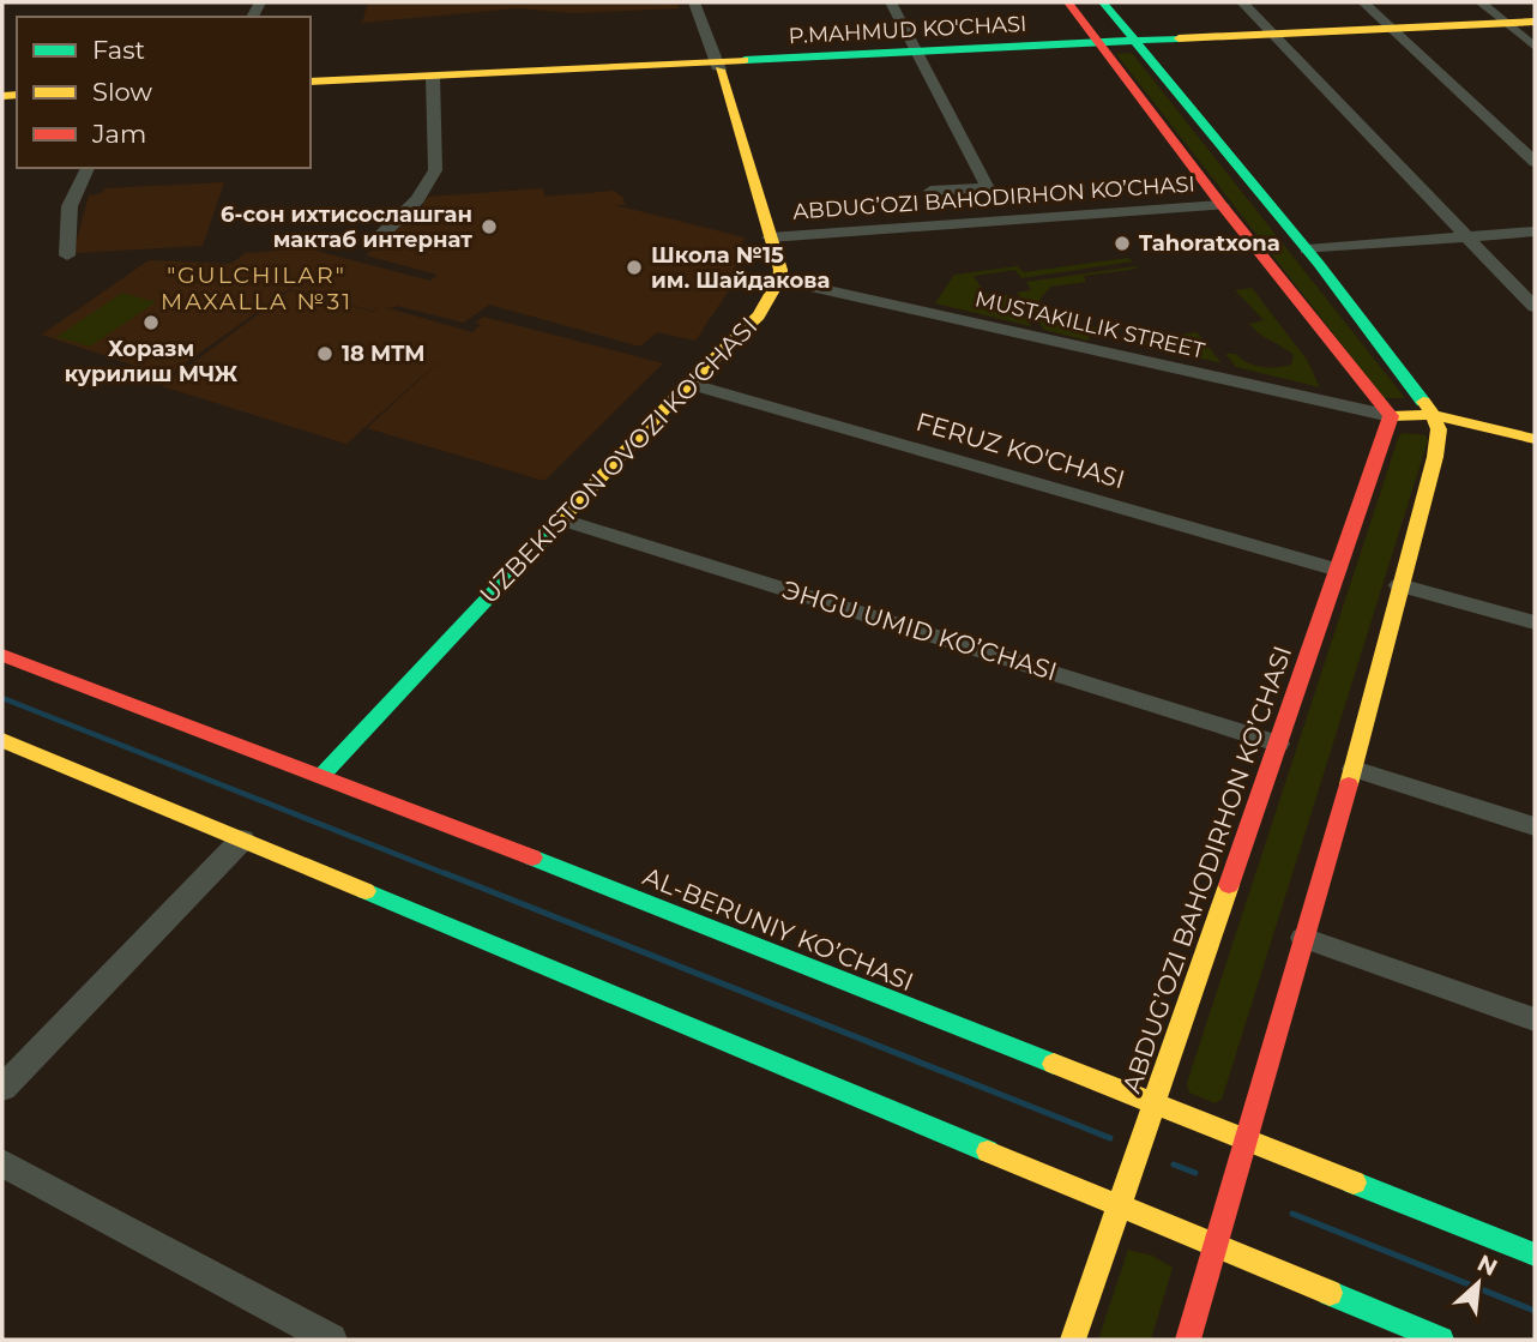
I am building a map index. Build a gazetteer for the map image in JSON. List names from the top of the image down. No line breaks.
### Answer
{"streets":{"main road":["P.MAHMUD KO'CHASI","ABDUG’OZI BAHODIRHON KO’CHASI","UZBEKISTON OVOZI KO'CHASI","AL-BERUNIY KO’CHASI"],"street":["MUSTAKILLIK STREET","FERUZ KO'CHASI","ЭHGU UMID KO’CHASI"]},"crossings":[["P.MAHMUD KO'CHASI","ABDUG’OZI BAHODIRHON KO’CHASI"],["ABDUG’OZI BAHODIRHON KO’CHASI","MUSTAKILLIK STREET"],["ABDUG’OZI BAHODIRHON KO’CHASI","FERUZ KO'CHASI"],["ABDUG’OZI BAHODIRHON KO’CHASI","ЭHGU UMID KO’CHASI"],["ABDUG’OZI BAHODIRHON KO’CHASI","AL-BERUNIY KO’CHASI"],["MUSTAKILLIK STREET","UZBEKISTON OVOZI KO'CHASI"],["FERUZ KO'CHASI","UZBEKISTON OVOZI KO'CHASI"],["UZBEKISTON OVOZI KO'CHASI","ЭHGU UMID KO’CHASI"],["UZBEKISTON OVOZI KO'CHASI","AL-BERUNIY KO’CHASI"]],"districts":["\"GULCHILAR\" MAXALLA №31"],"places":["6-сон ихтисослашган мактаб интернат","Tahoratxona","Школа №15 им. Шайдакова","Хоразм курилиш МЧЖ","18 MTM"],"legend":["Fast","Slow","Jam"],"north":"top right"}
